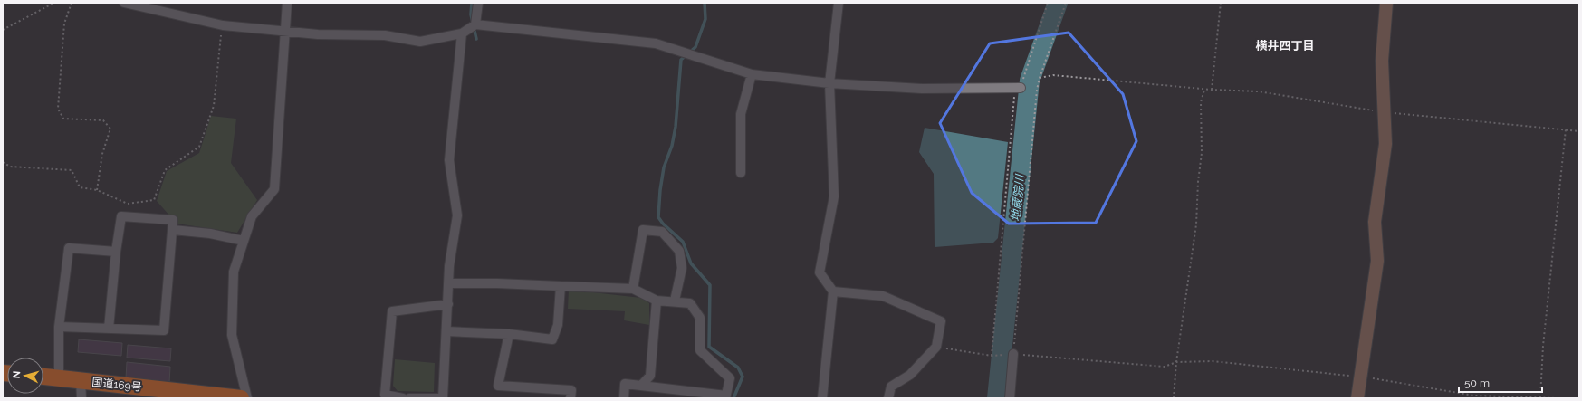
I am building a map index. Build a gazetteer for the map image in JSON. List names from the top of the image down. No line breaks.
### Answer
{"streets":{"highway":["国道169号"]},"districts":["横井四丁目"],"water":["地蔵院川"],"scale_bar":"50 m","north":"left"}
